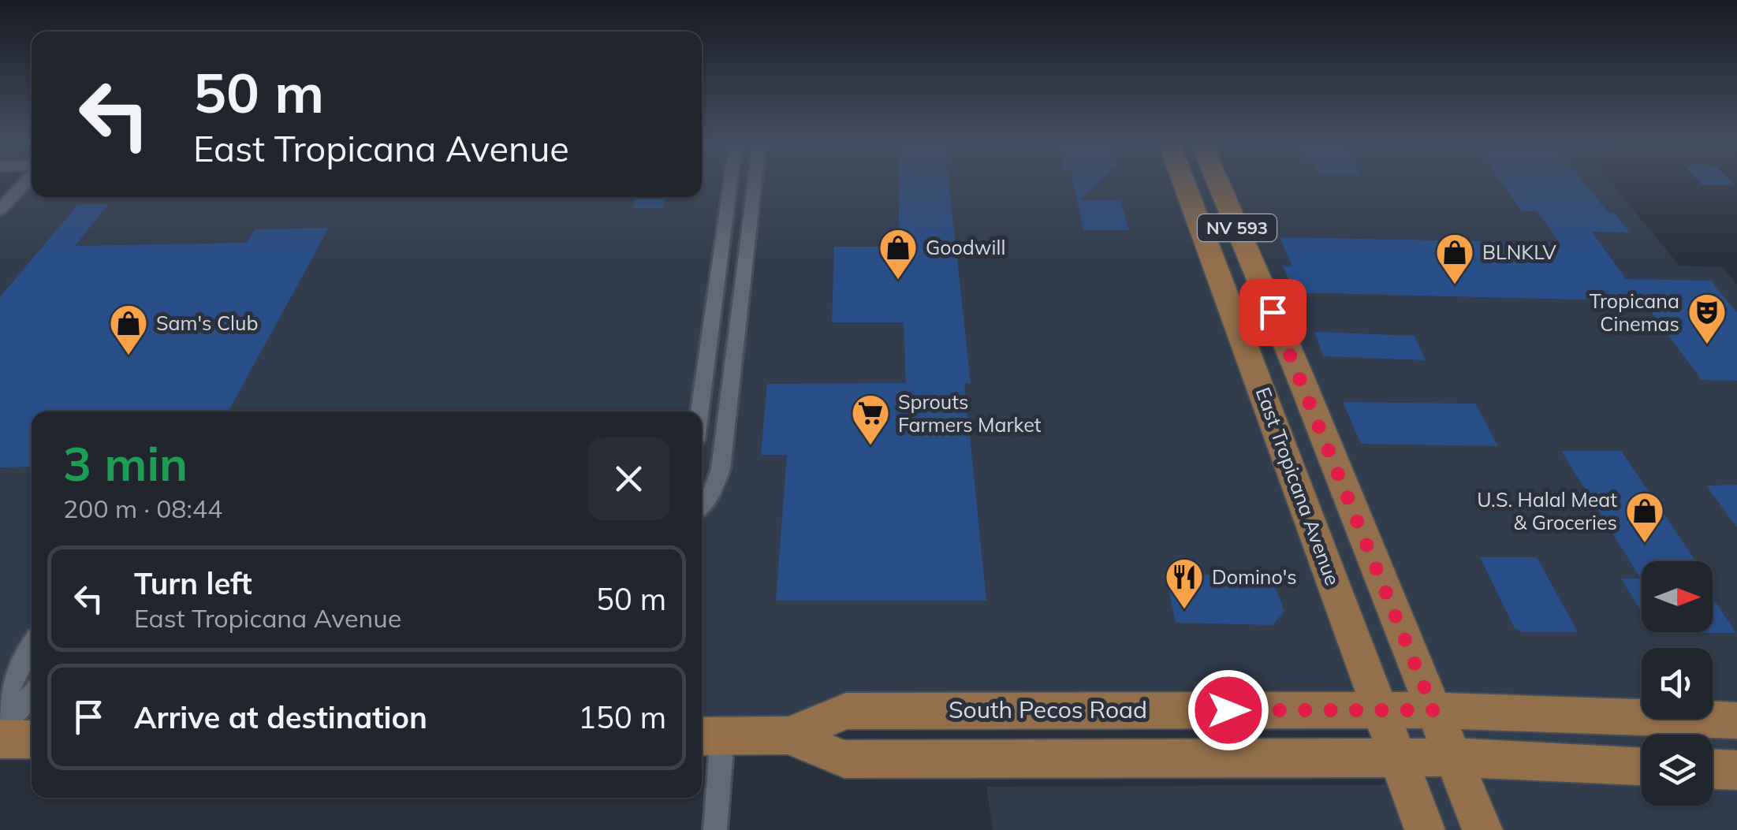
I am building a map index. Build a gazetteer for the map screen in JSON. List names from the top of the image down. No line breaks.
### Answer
{"streets":{"main road":["NV 593","East Tropicana Avenue","South Pecos Road"]},"crossings":[["East Tropicana Avenue","South Pecos Road"]],"places":{"shop":["Goodwill","BLNKLV","Sam's Club","U.S. Halal Meat & Groceries"],"theatre":["Tropicana Cinemas"],"supermarket":["Sprouts Farmers Market"],"restaurant":["Domino's"]},"north":"right","page":{"turn":["50 m","East Tropicana Avenue"],"heading":["3 min","200 m · 08:44"],"list":[{"name":"Turn left","note":"East Tropicana Avenue","value":"50 m"},{"name":"Arrive at destination","value":"150 m"}]}}
